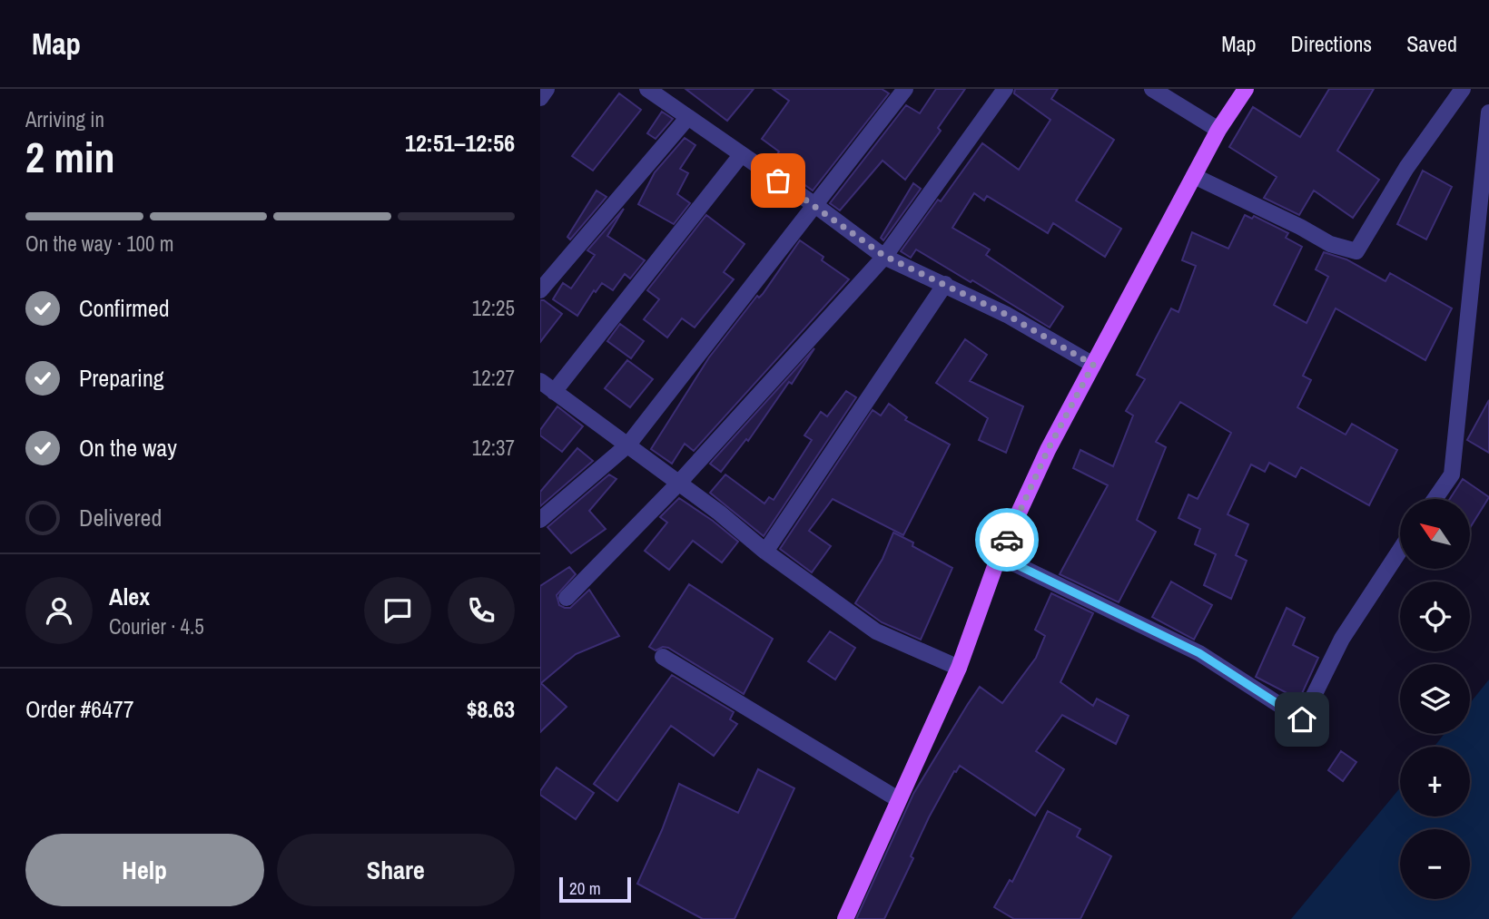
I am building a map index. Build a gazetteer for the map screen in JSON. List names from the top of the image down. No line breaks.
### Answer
{"scale_bar":"20 m","north":"top left","page":{"header":"Map","nav":["Map","Directions","Saved"],"heading":["2 min","Arriving in","12:51–12:56"],"panel":["Alex","Courier · 4.5","Order #6477","$8.63"],"bar":"On the way · 100 m","list":[["Confirmed","12:25"],["Preparing","12:27"],["On the way","12:37"],"Delivered"],"map_buttons":["+","−"],"buttons":["Help","Share"],"scale":"20 m"}}
